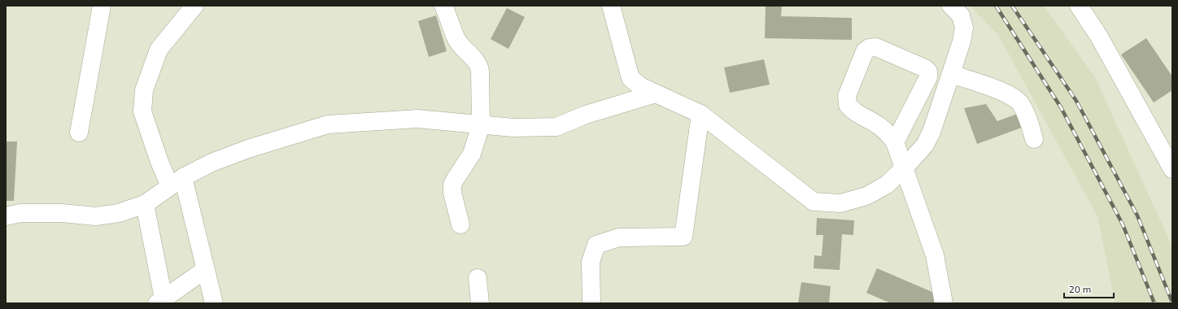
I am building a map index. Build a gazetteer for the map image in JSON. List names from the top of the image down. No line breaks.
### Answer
{"scale_bar":"20 m"}
